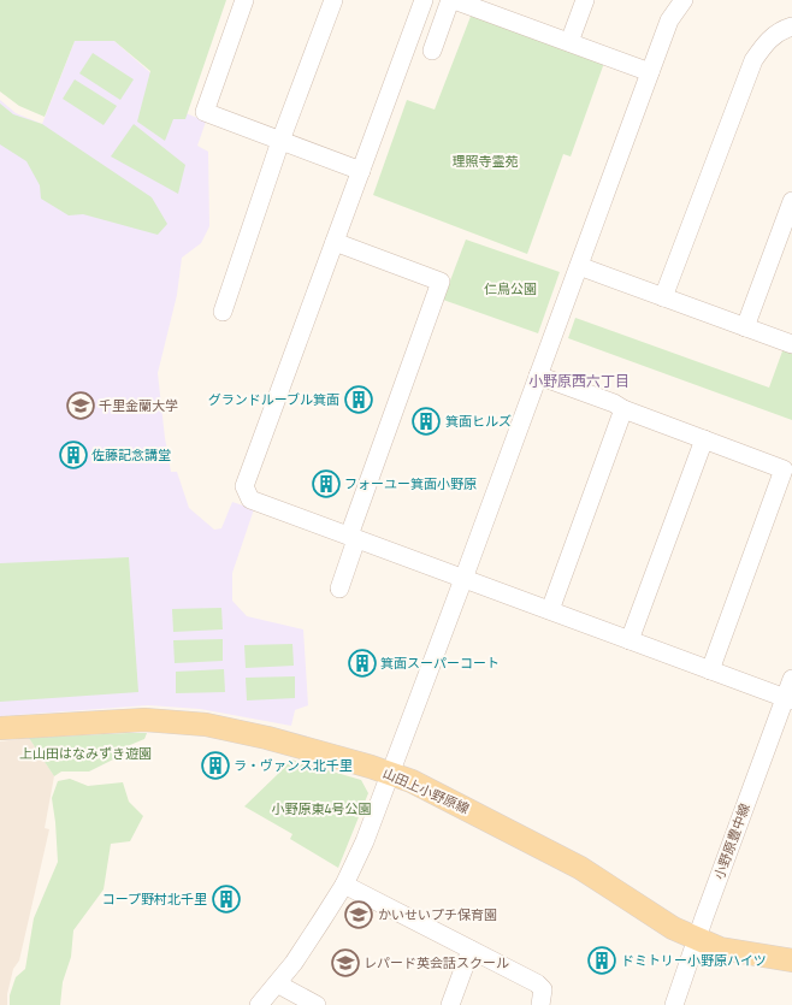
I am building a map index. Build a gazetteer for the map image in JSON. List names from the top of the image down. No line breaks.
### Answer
{"streets":{"main road":["山田上小野原線"],"street":["小野原豊中線"]},"crossings":[["山田上小野原線","小野原豊中線"]],"districts":["小野原西六丁目"],"parks":["理照寺霊苑","仁鳥公園","上山田はなみずき遊園","小野原東4号公園"],"places":{"building":["グランドルーブル箕面","箕面ヒルズ","佐藤記念講堂","フォーユー箕面小野原","箕面スーパーコート","ラ・ヴァンス北千里","コープ野村北千里","ドミトリー小野原ハイツ"],"school or university":["千里金蘭大学","かいせいプチ保育園","レパード英会話スクール"]}}
